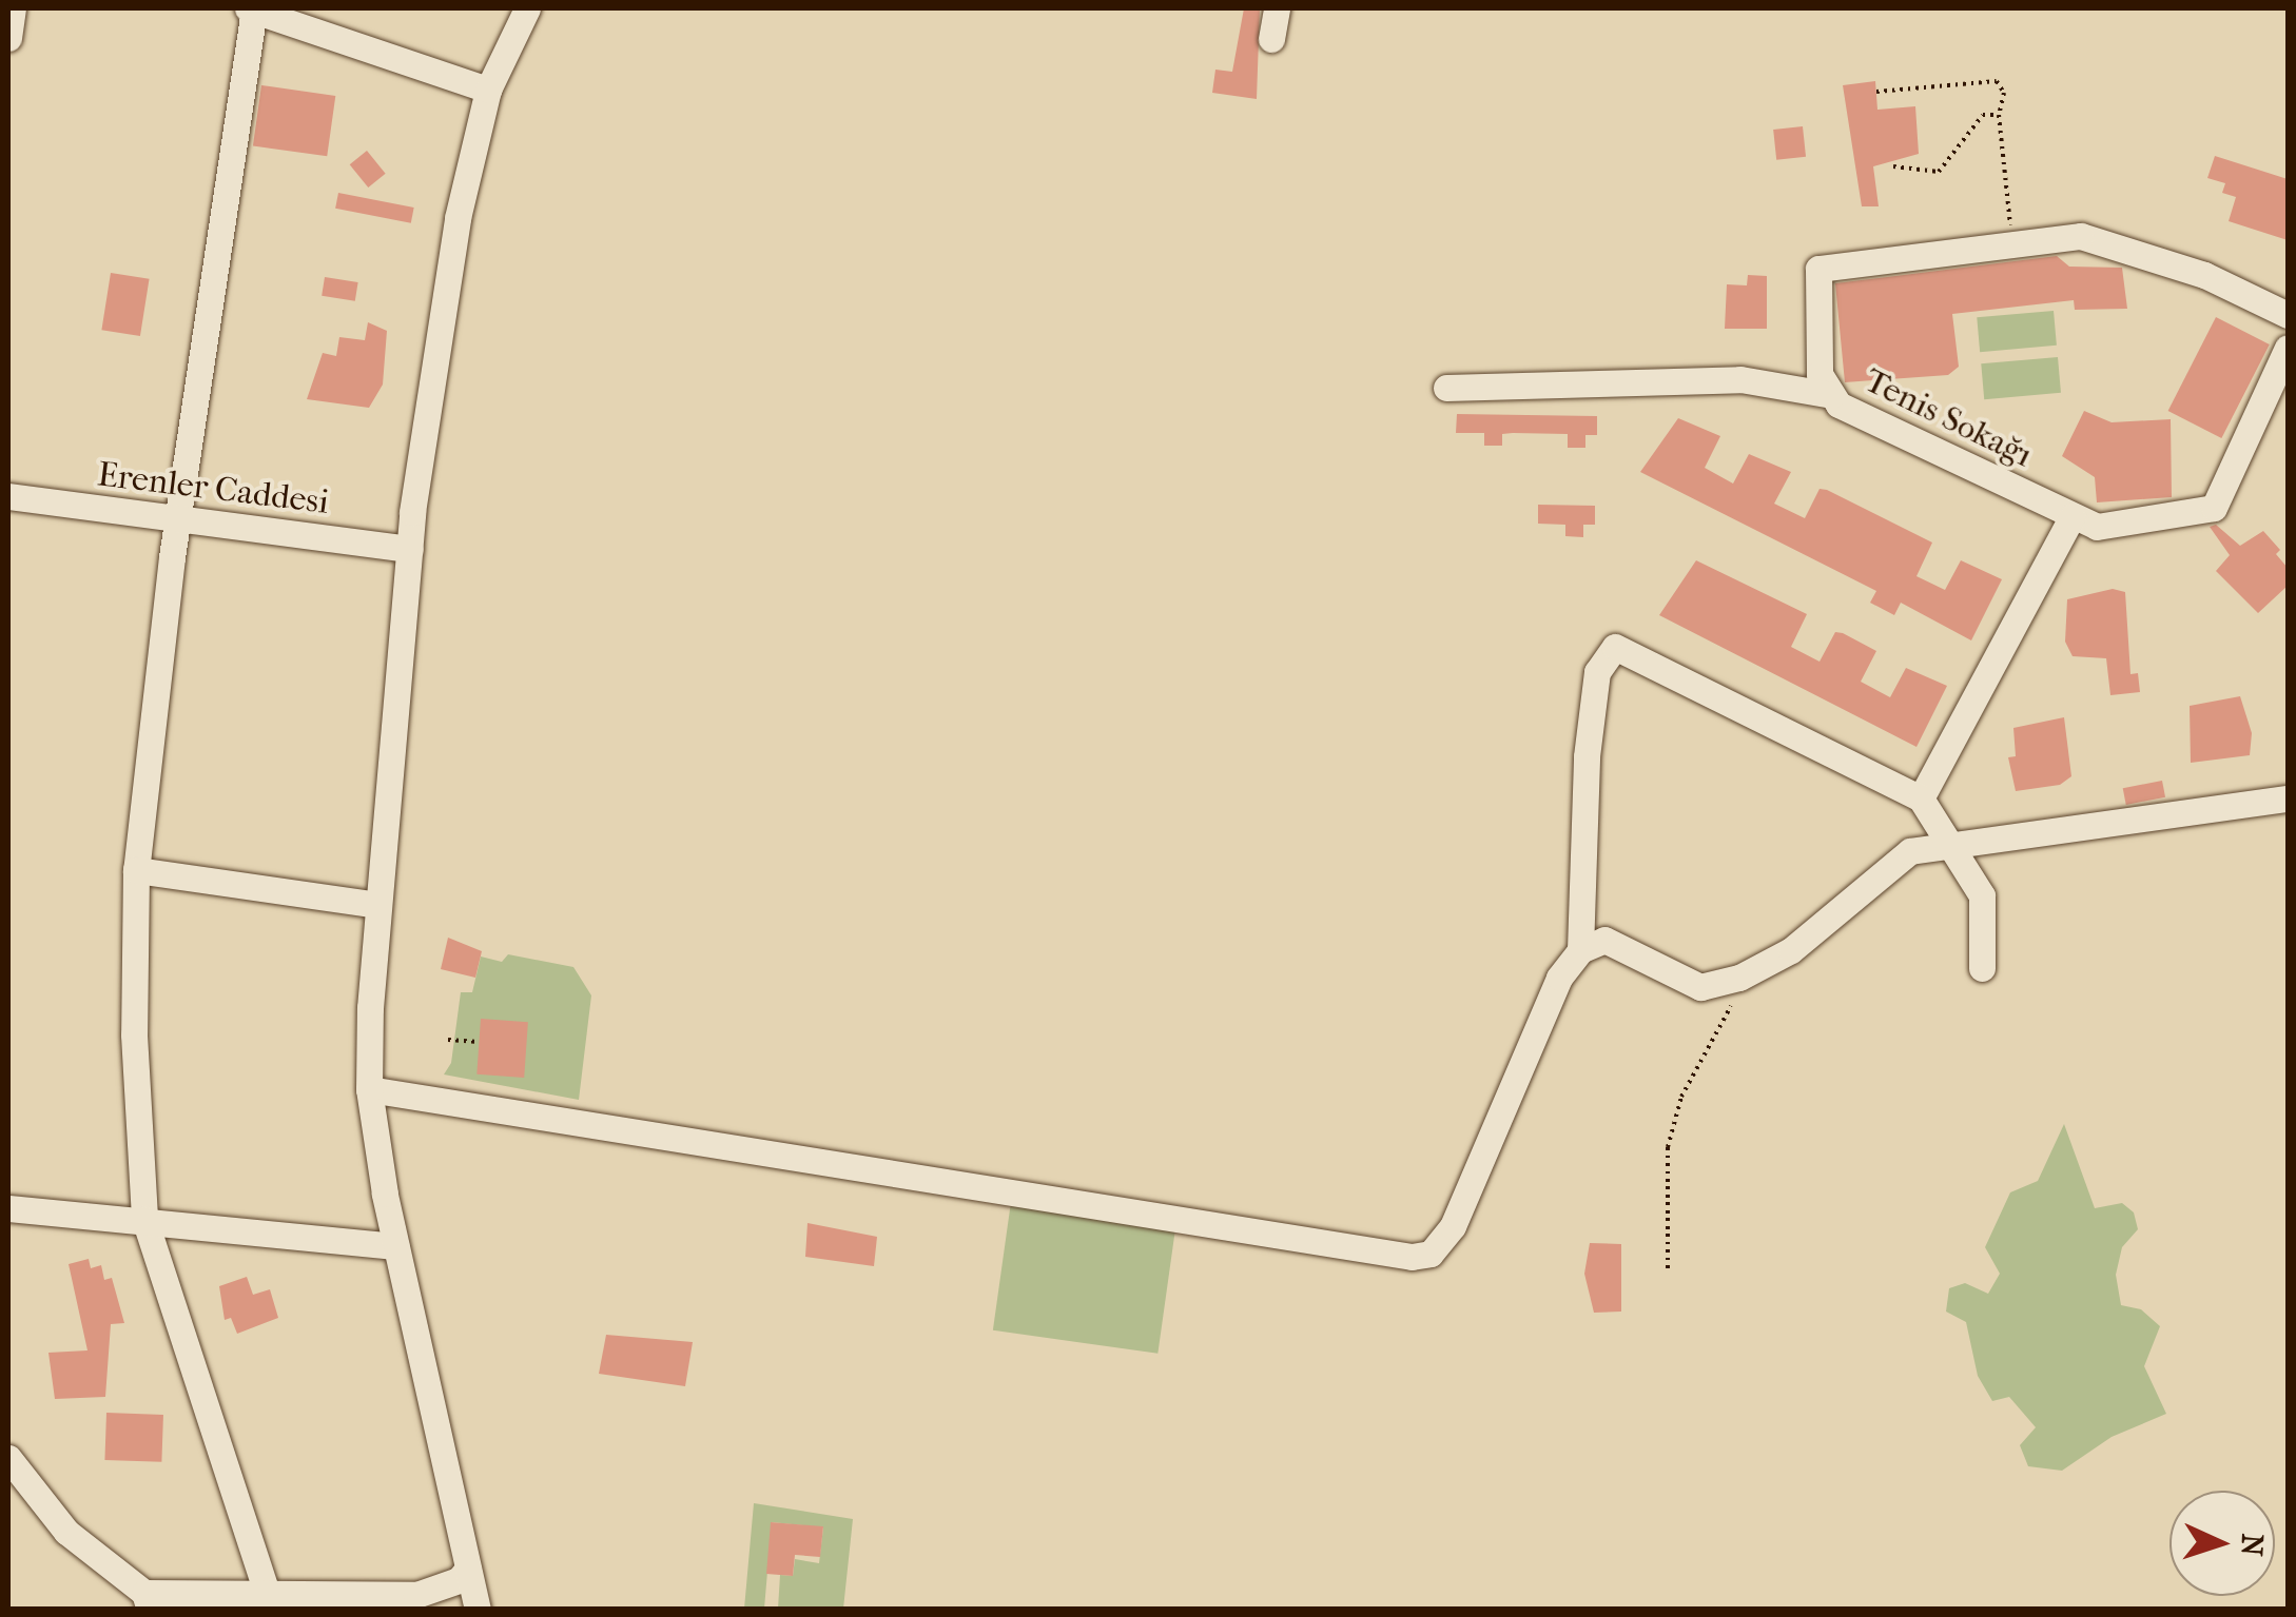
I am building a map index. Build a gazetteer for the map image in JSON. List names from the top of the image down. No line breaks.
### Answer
{"streets":{"street":["Tenis Sokağı","Erenler Caddesi"]},"north":"right"}
